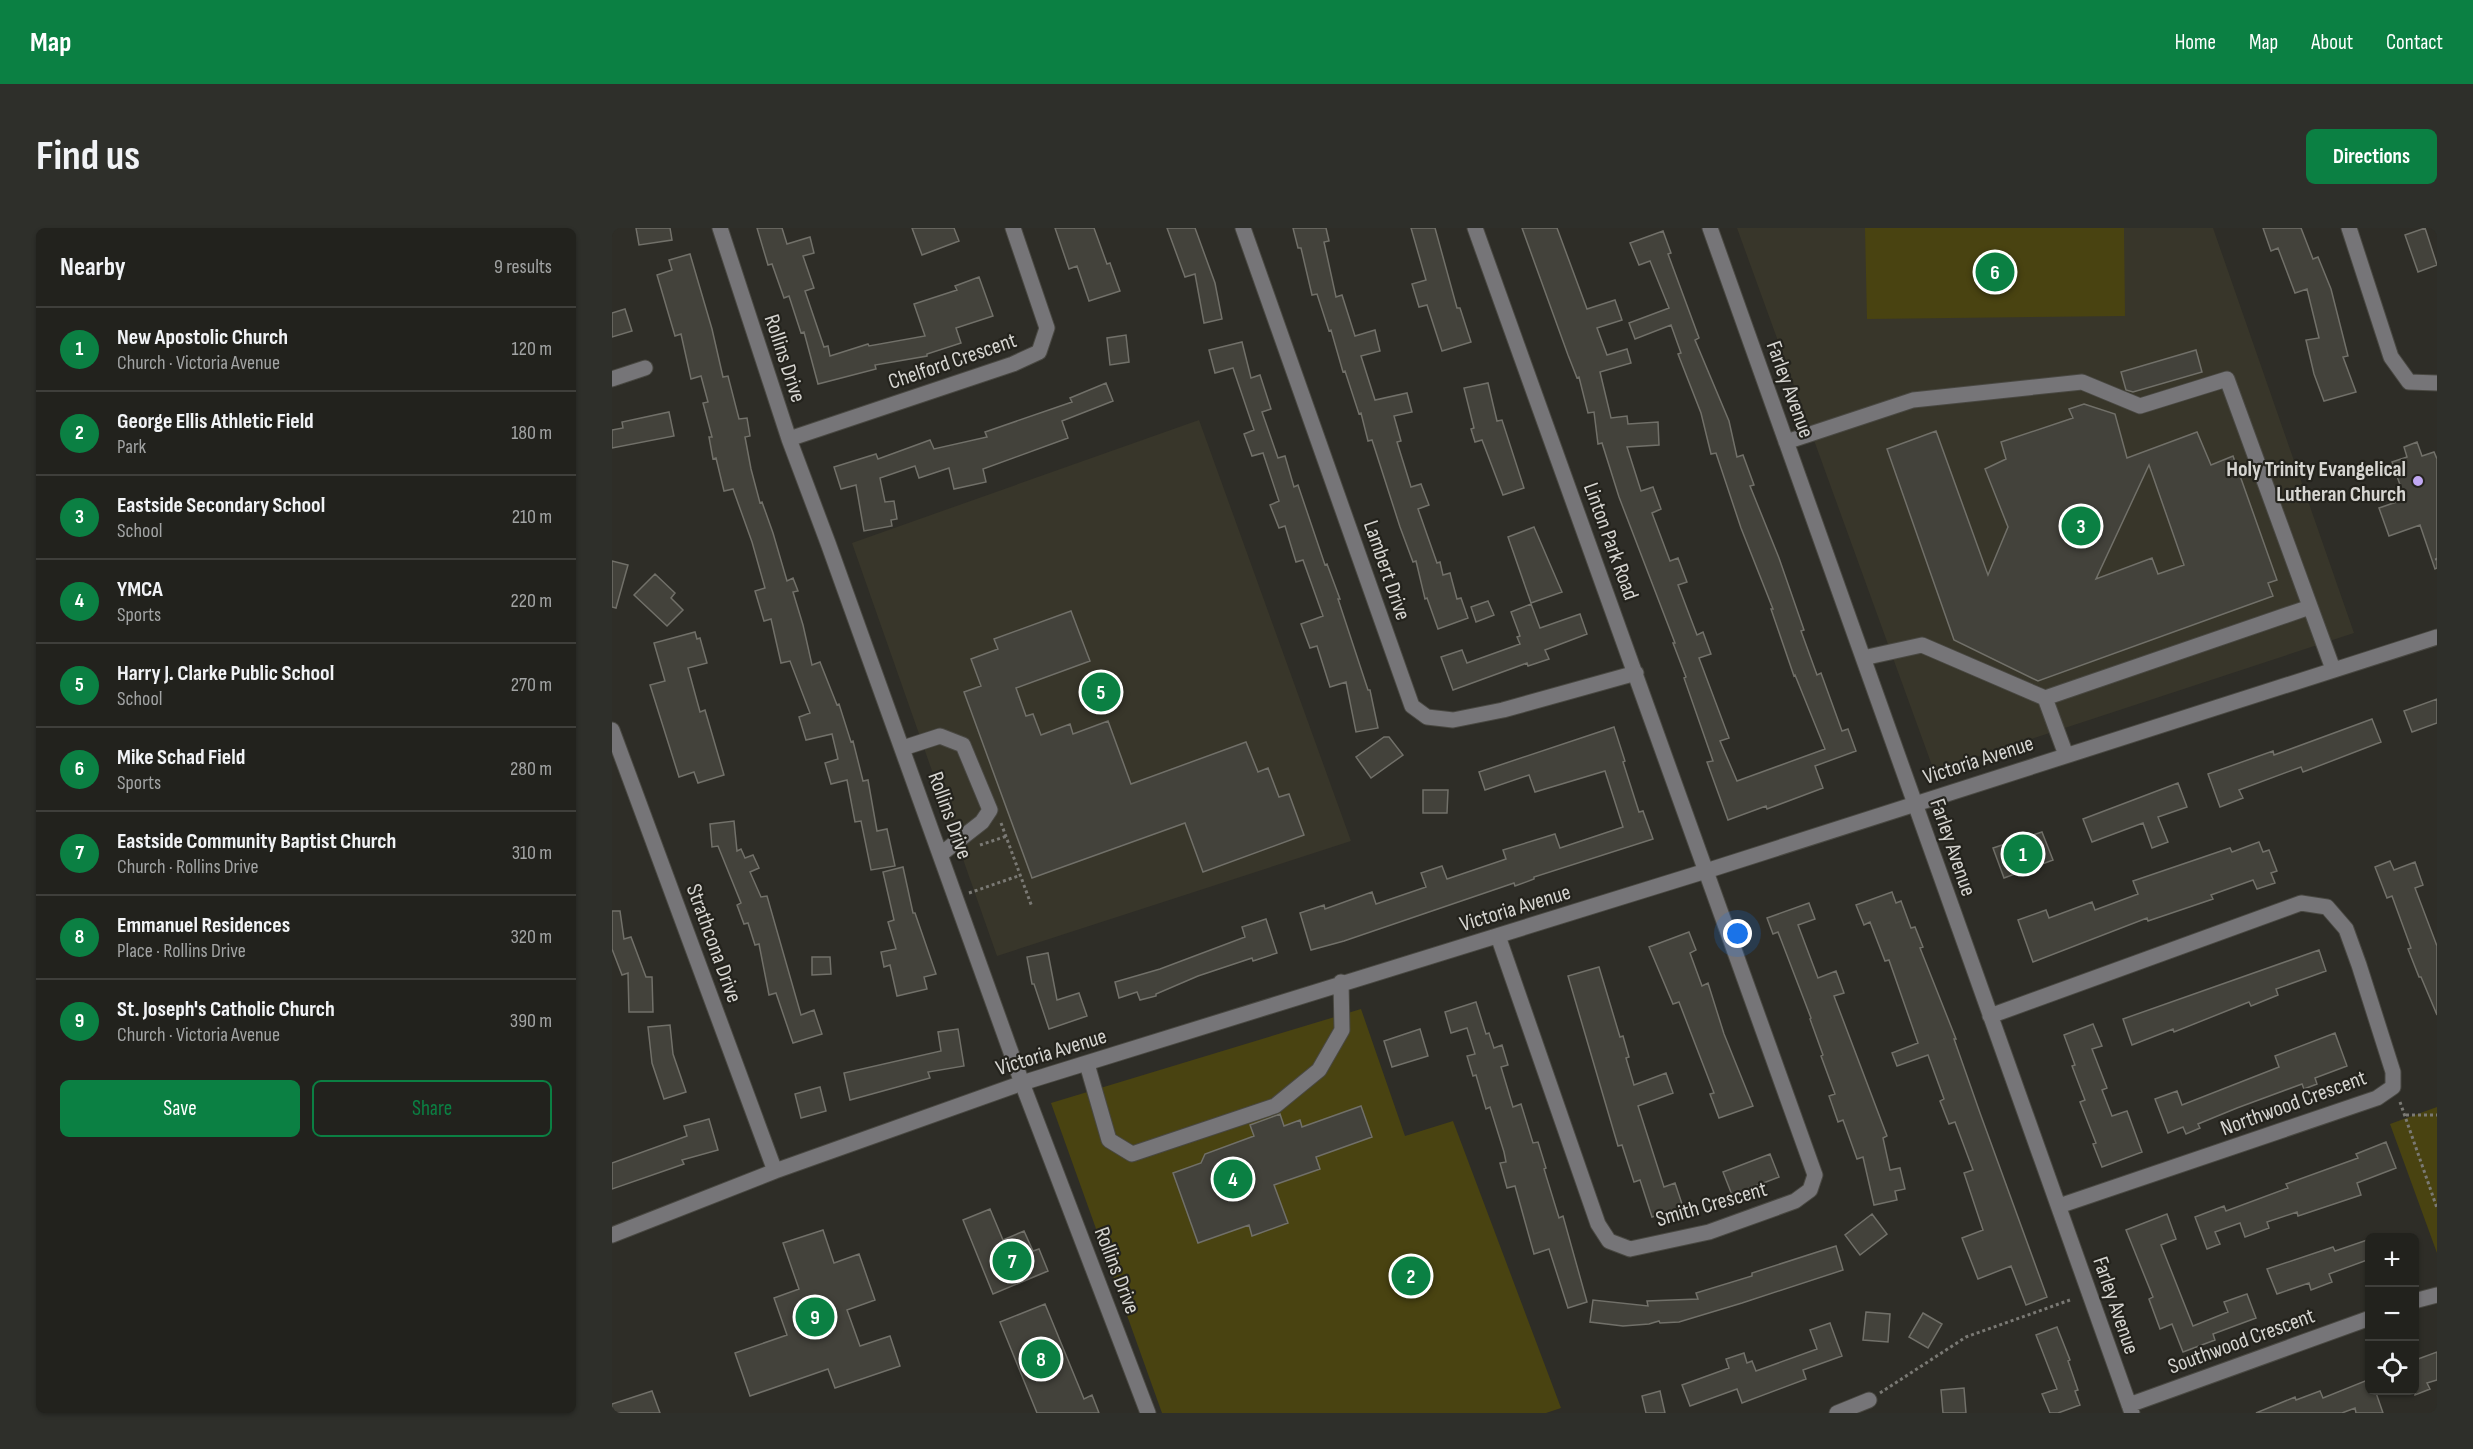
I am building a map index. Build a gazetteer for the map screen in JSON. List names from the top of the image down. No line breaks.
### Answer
{"streets":{"street":["Rollins Drive","Chelford Crescent","Farley Avenue","Linton Park Road","Lambert Drive","Victoria Avenue","Strathcona Drive","Northwood Crescent","Smith Crescent","Southwood Crescent"]},"crossings":[["Rollins Drive","Chelford Crescent"],["Rollins Drive","Victoria Avenue"],["Farley Avenue","Victoria Avenue"],["Farley Avenue","Northwood Crescent"],["Farley Avenue","Southwood Crescent"],["Linton Park Road","Lambert Drive"],["Linton Park Road","Victoria Avenue"],["Linton Park Road","Smith Crescent"],["Victoria Avenue","Strathcona Drive"],["Victoria Avenue","Smith Crescent"]],"places":["Holy Trinity Evangelical Lutheran Church"],"page":{"header":"Map","nav":["Home","Map","About","Contact"],"buttons":["Directions",["Save","Share"]],"title":"Find us","heading":["Nearby","9 results"],"pins":["6","3","5","1","4","7","2","9","8"],"list":[{"mark":"1","name":"New Apostolic Church","note":"Church · Victoria Avenue","value":"120 m"},{"mark":"2","name":"George Ellis Athletic Field","note":"Park","value":"180 m"},{"mark":"3","name":"Eastside Secondary School","note":"School","value":"210 m"},{"mark":"4","name":"YMCA","note":"Sports","value":"220 m"},{"mark":"5","name":"Harry J. Clarke Public School","note":"School","value":"270 m"},{"mark":"6","name":"Mike Schad Field","note":"Sports","value":"280 m"},{"mark":"7","name":"Eastside Community Baptist Church","note":"Church · Rollins Drive","value":"310 m"},{"mark":"8","name":"Emmanuel Residences","note":"Place · Rollins Drive","value":"320 m"},{"mark":"9","name":"St. Joseph's Catholic Church","note":"Church · Victoria Avenue","value":"390 m"}],"map_buttons":["+","−"]}}
